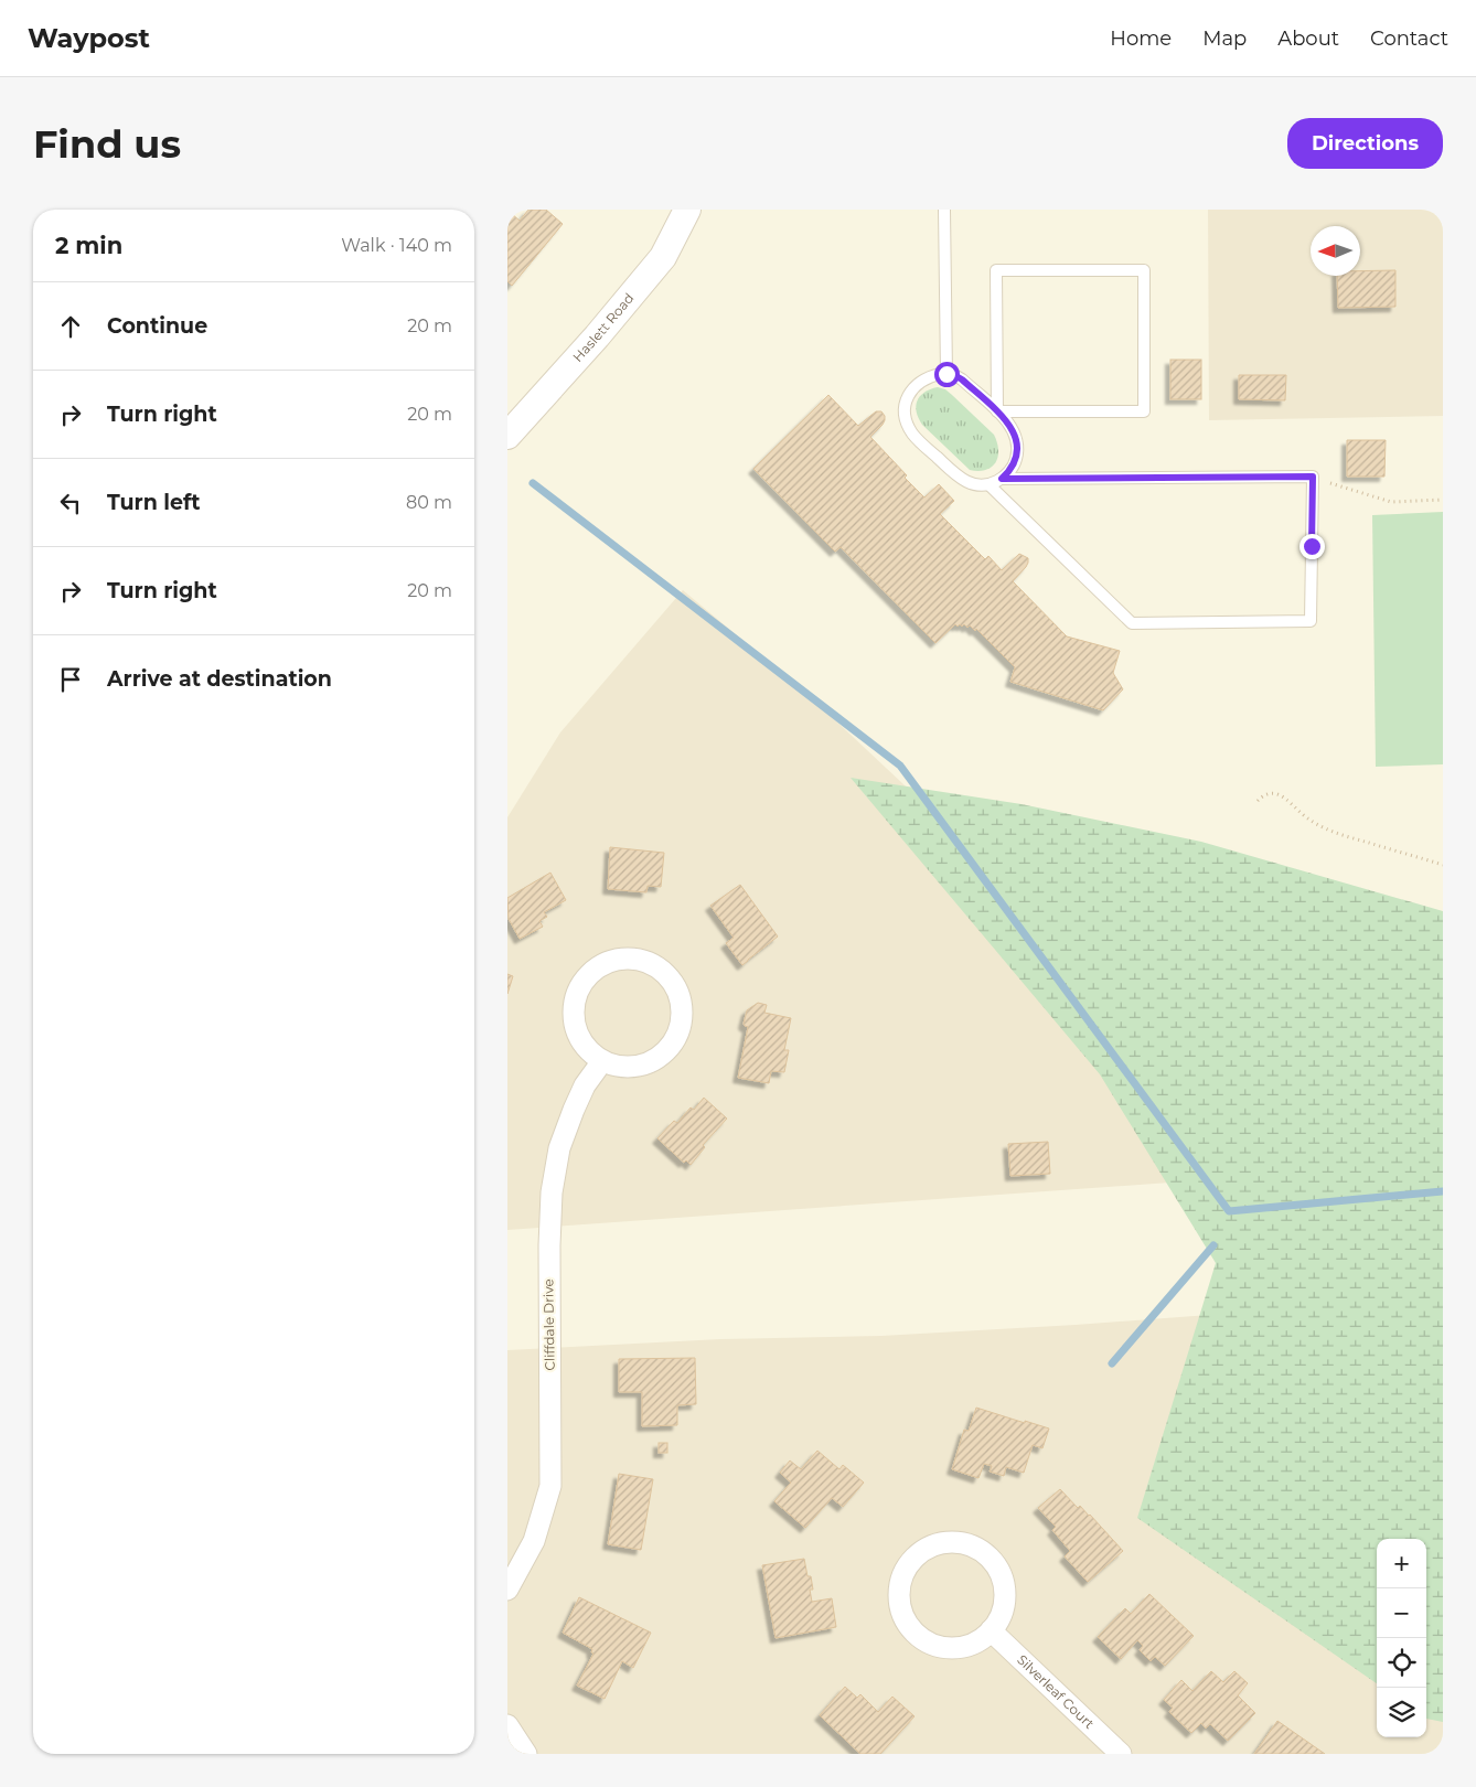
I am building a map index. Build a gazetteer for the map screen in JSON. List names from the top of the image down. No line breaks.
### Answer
{"streets":{"street":["Haslett Road","Cliffdale Drive","Silverleaf Court"]},"north":"left","page":{"header":"Waypost","nav":["Home","Map","About","Contact"],"buttons":"Directions","title":"Find us","heading":["2 min","Walk · 140 m"],"list":[["Continue","20 m"],["Turn right","20 m"],["Turn left","80 m"],["Turn right","20 m"],"Arrive at destination"],"map_buttons":["+","−"]}}
